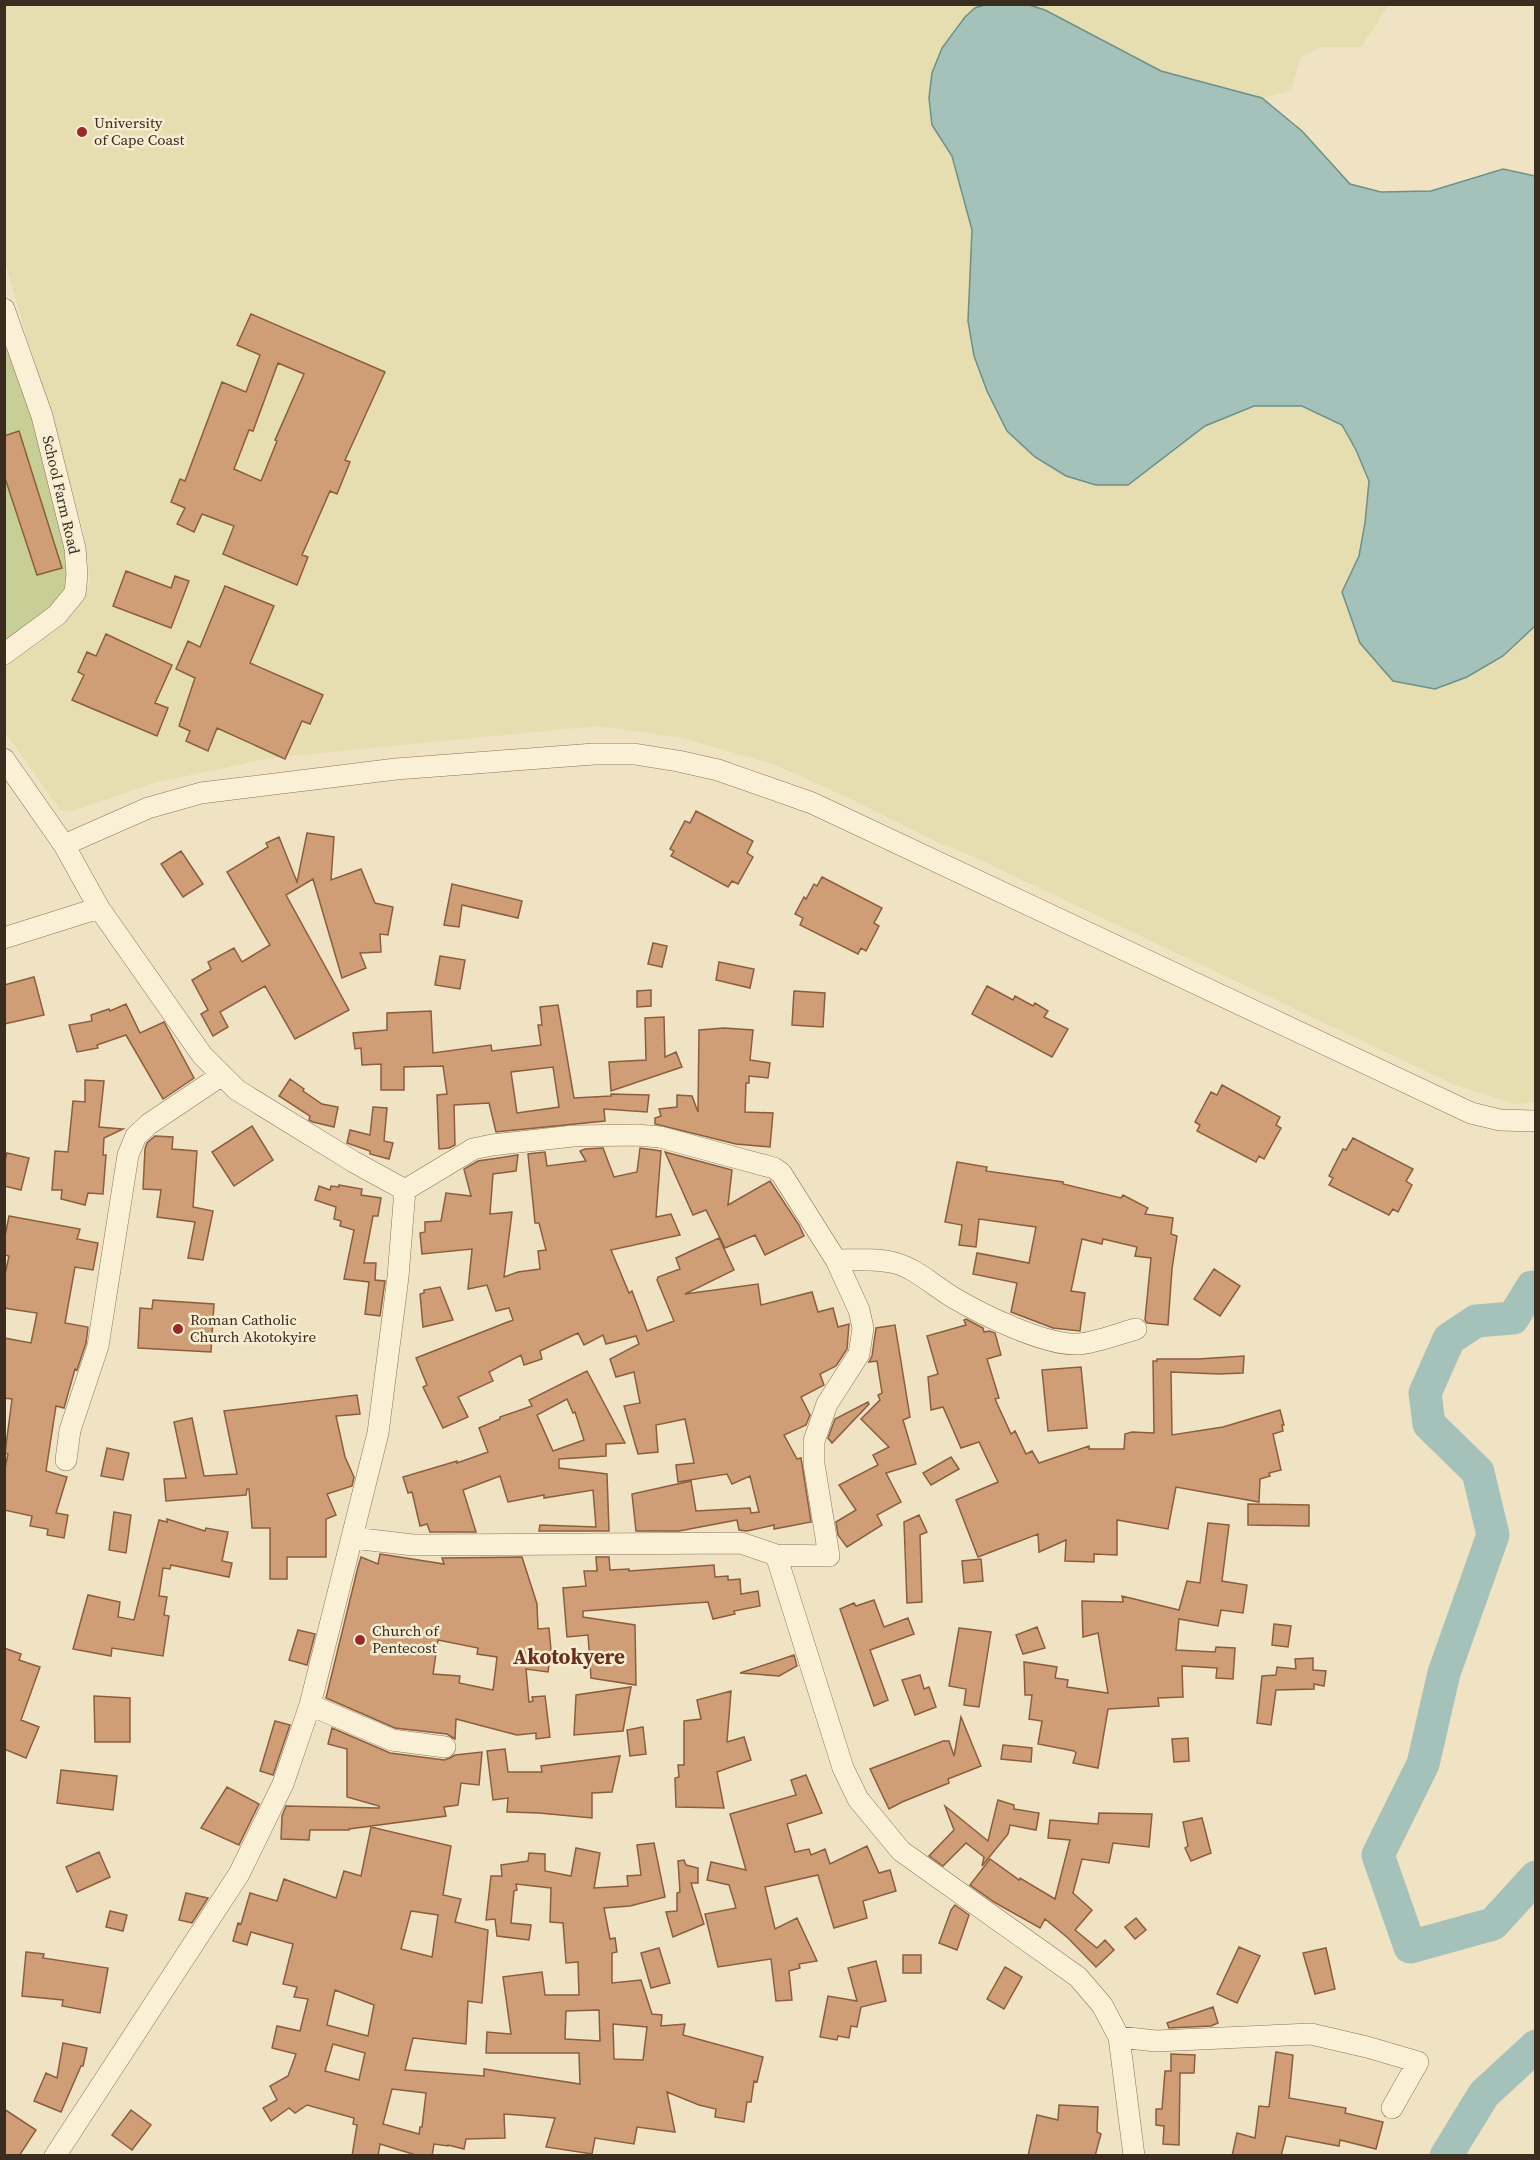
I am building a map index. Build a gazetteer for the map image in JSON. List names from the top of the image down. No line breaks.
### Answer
{"streets":{"street":["School Farm Road"]},"districts":["Akotokyere"],"places":["University of Cape Coast","Roman Catholic Church Akotokyire","Church of Pentecost"]}
